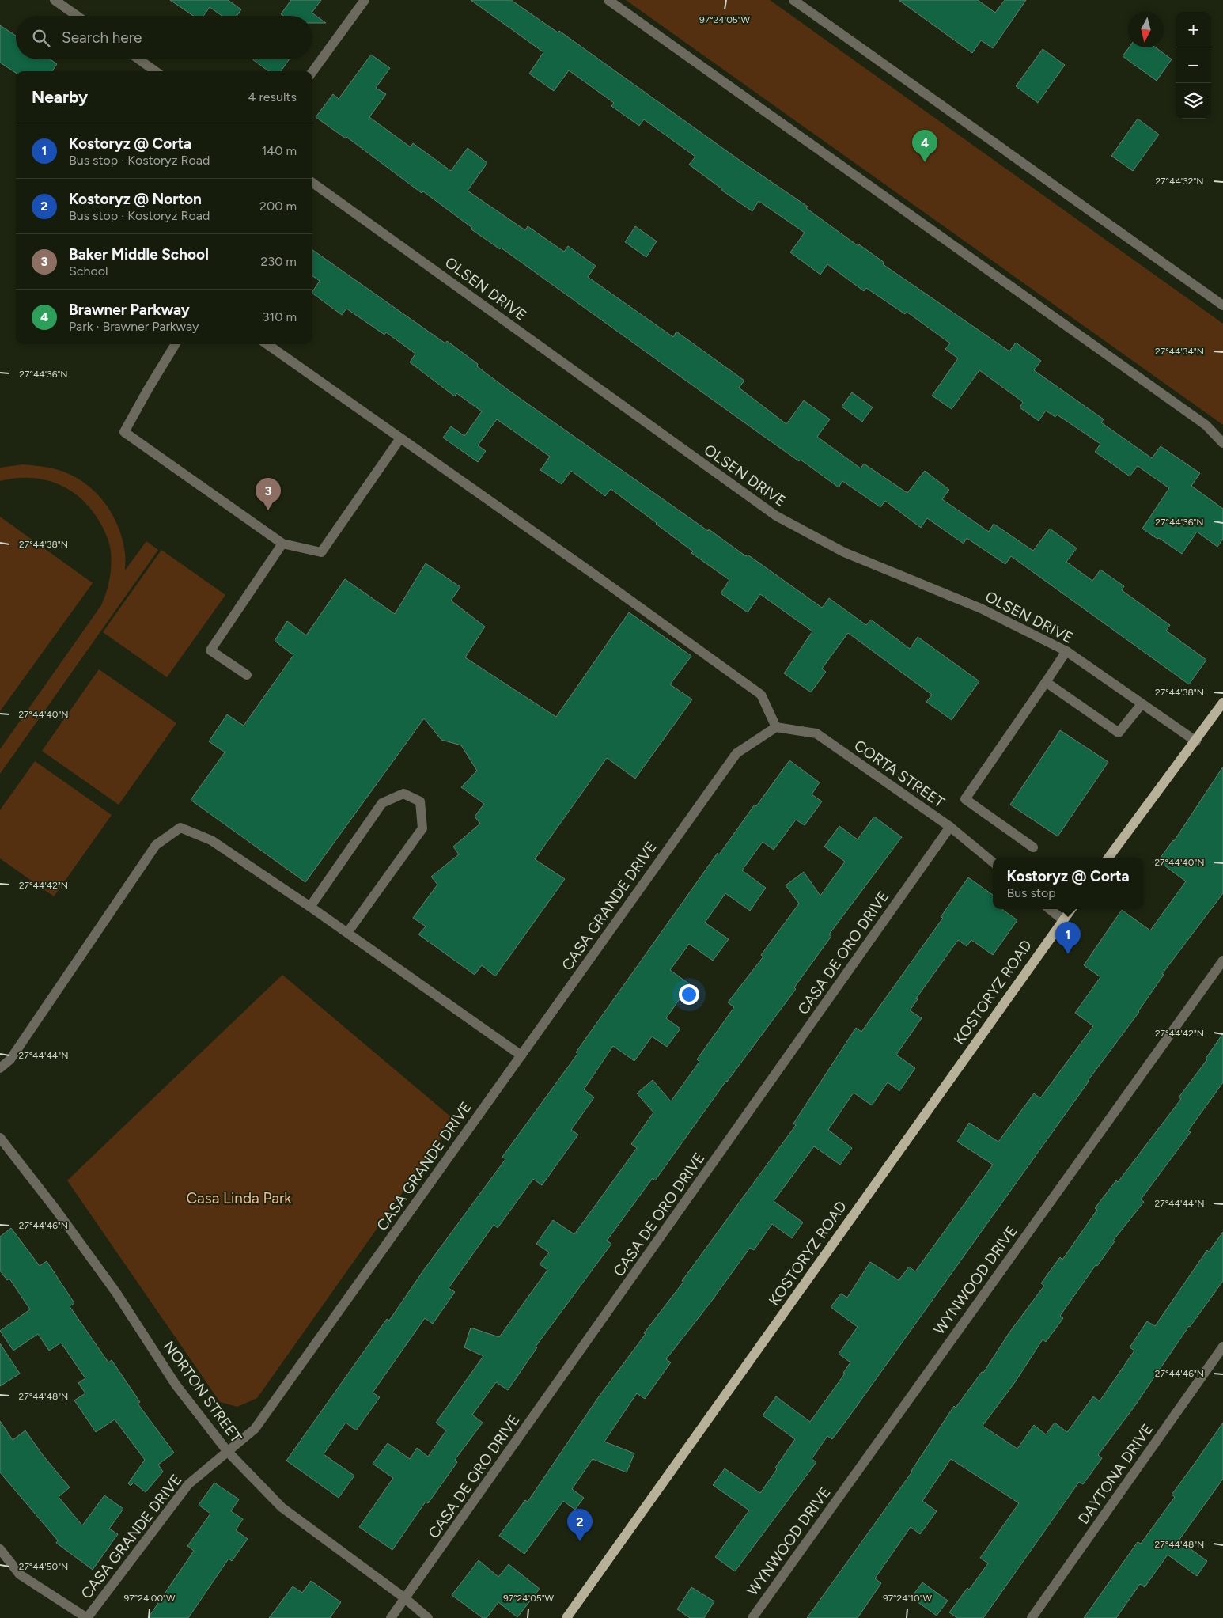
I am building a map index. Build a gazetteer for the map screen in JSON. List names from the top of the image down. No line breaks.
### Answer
{"streets":{"main road":["KOSTORYZ ROAD"],"street":["OLSEN DRIVE","CORTA STREET","CASA GRANDE DRIVE","CASA DE ORO DRIVE","WYNWOOD DRIVE","NORTON STREET","DAYTONA DRIVE"]},"crossings":[["CORTA STREET","CASA GRANDE DRIVE"],["CORTA STREET","CASA DE ORO DRIVE"],["CASA GRANDE DRIVE","NORTON STREET"],["CASA DE ORO DRIVE","NORTON STREET"]],"parks":["Casa Linda Park"],"north":"bottom","page":{"map_buttons":["+","−"],"search":"Search here","heading":["Nearby","4 results"],"list":[{"mark":"1","name":"Kostoryz @ Corta","note":"Bus stop · Kostoryz Road","value":"140 m"},{"mark":"2","name":"Kostoryz @ Norton","note":"Bus stop · Kostoryz Road","value":"200 m"},{"mark":"3","name":"Baker Middle School","note":"School","value":"230 m"},{"mark":"4","name":"Brawner Parkway","note":"Park · Brawner Parkway","value":"310 m"}],"pins":["4","3","1","2"],"popup":["Kostoryz @ Corta","Bus stop"]},"coordinates":["97°24'05\"W","27°44'32\"N","27°44'34\"N","27°44'36\"N","27°44'38\"N","27°44'40\"N","27°44'42\"N","27°44'44\"N","27°44'46\"N","27°44'48\"N","27°44'50\"N","97°24'00\"W","97°24'10\"W"]}
